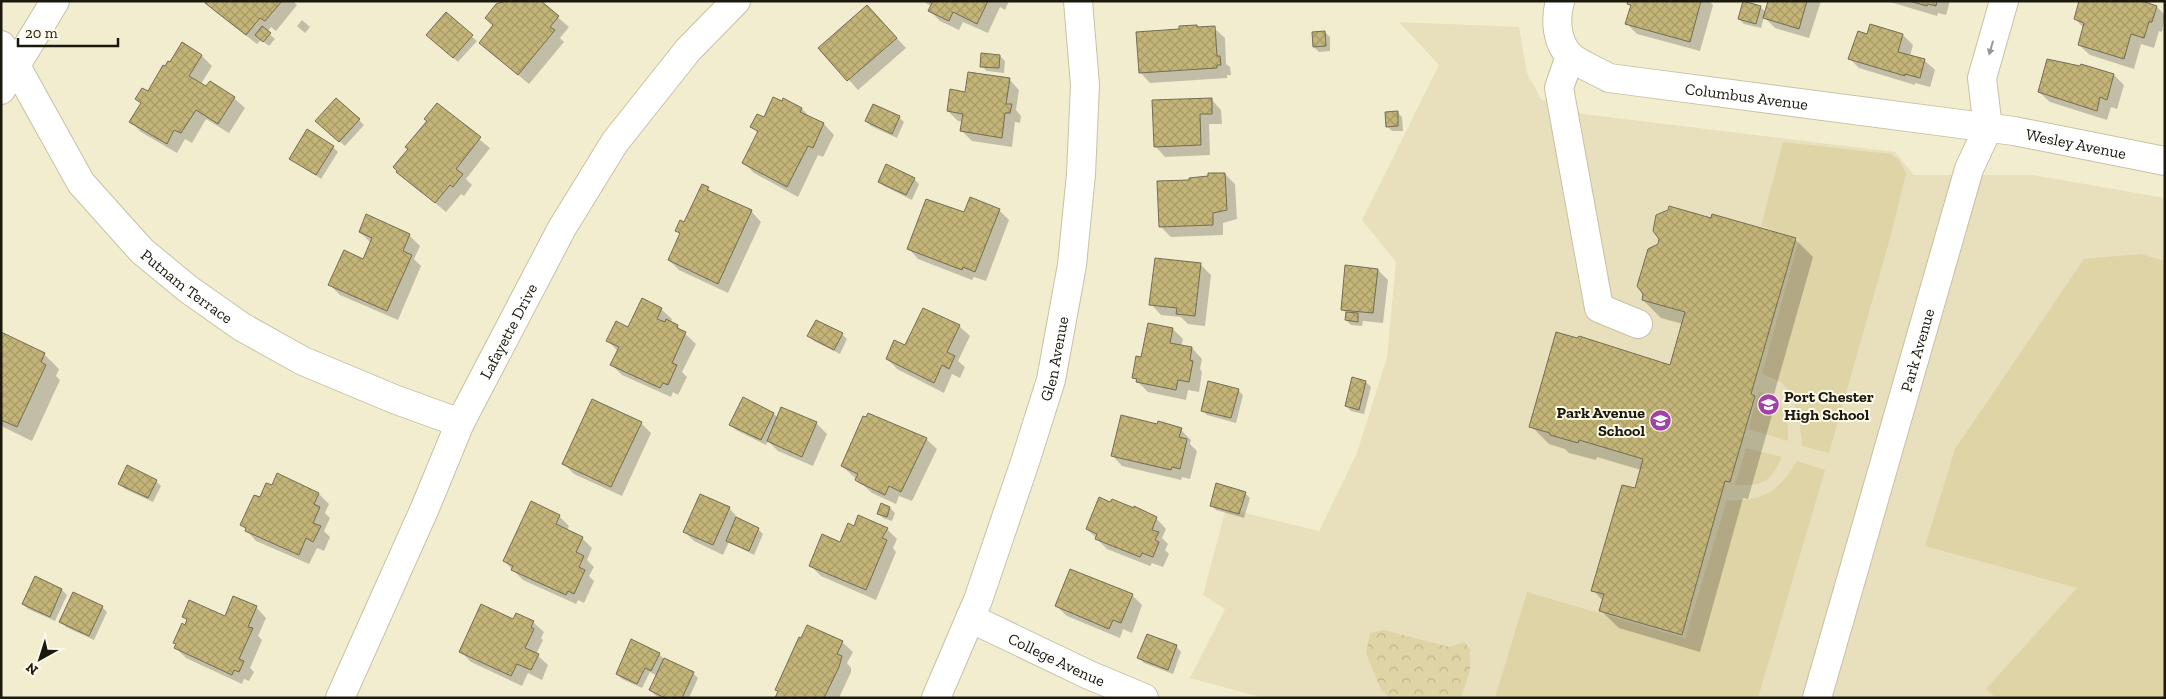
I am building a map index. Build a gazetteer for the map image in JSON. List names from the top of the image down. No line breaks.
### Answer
{"streets":{"street":["Columbus Avenue","Wesley Avenue","Putnam Terrace","Lafayette Drive","Park Avenue","Glen Avenue","College Avenue"]},"crossings":[["Columbus Avenue","Wesley Avenue"],["Columbus Avenue","Park Avenue"],["Wesley Avenue","Park Avenue"],["Putnam Terrace","Lafayette Drive"],["Glen Avenue","College Avenue"]],"places":{"school or university":["Port Chester High School","Park Avenue School"]},"scale_bar":"20 m","north":"bottom left"}
